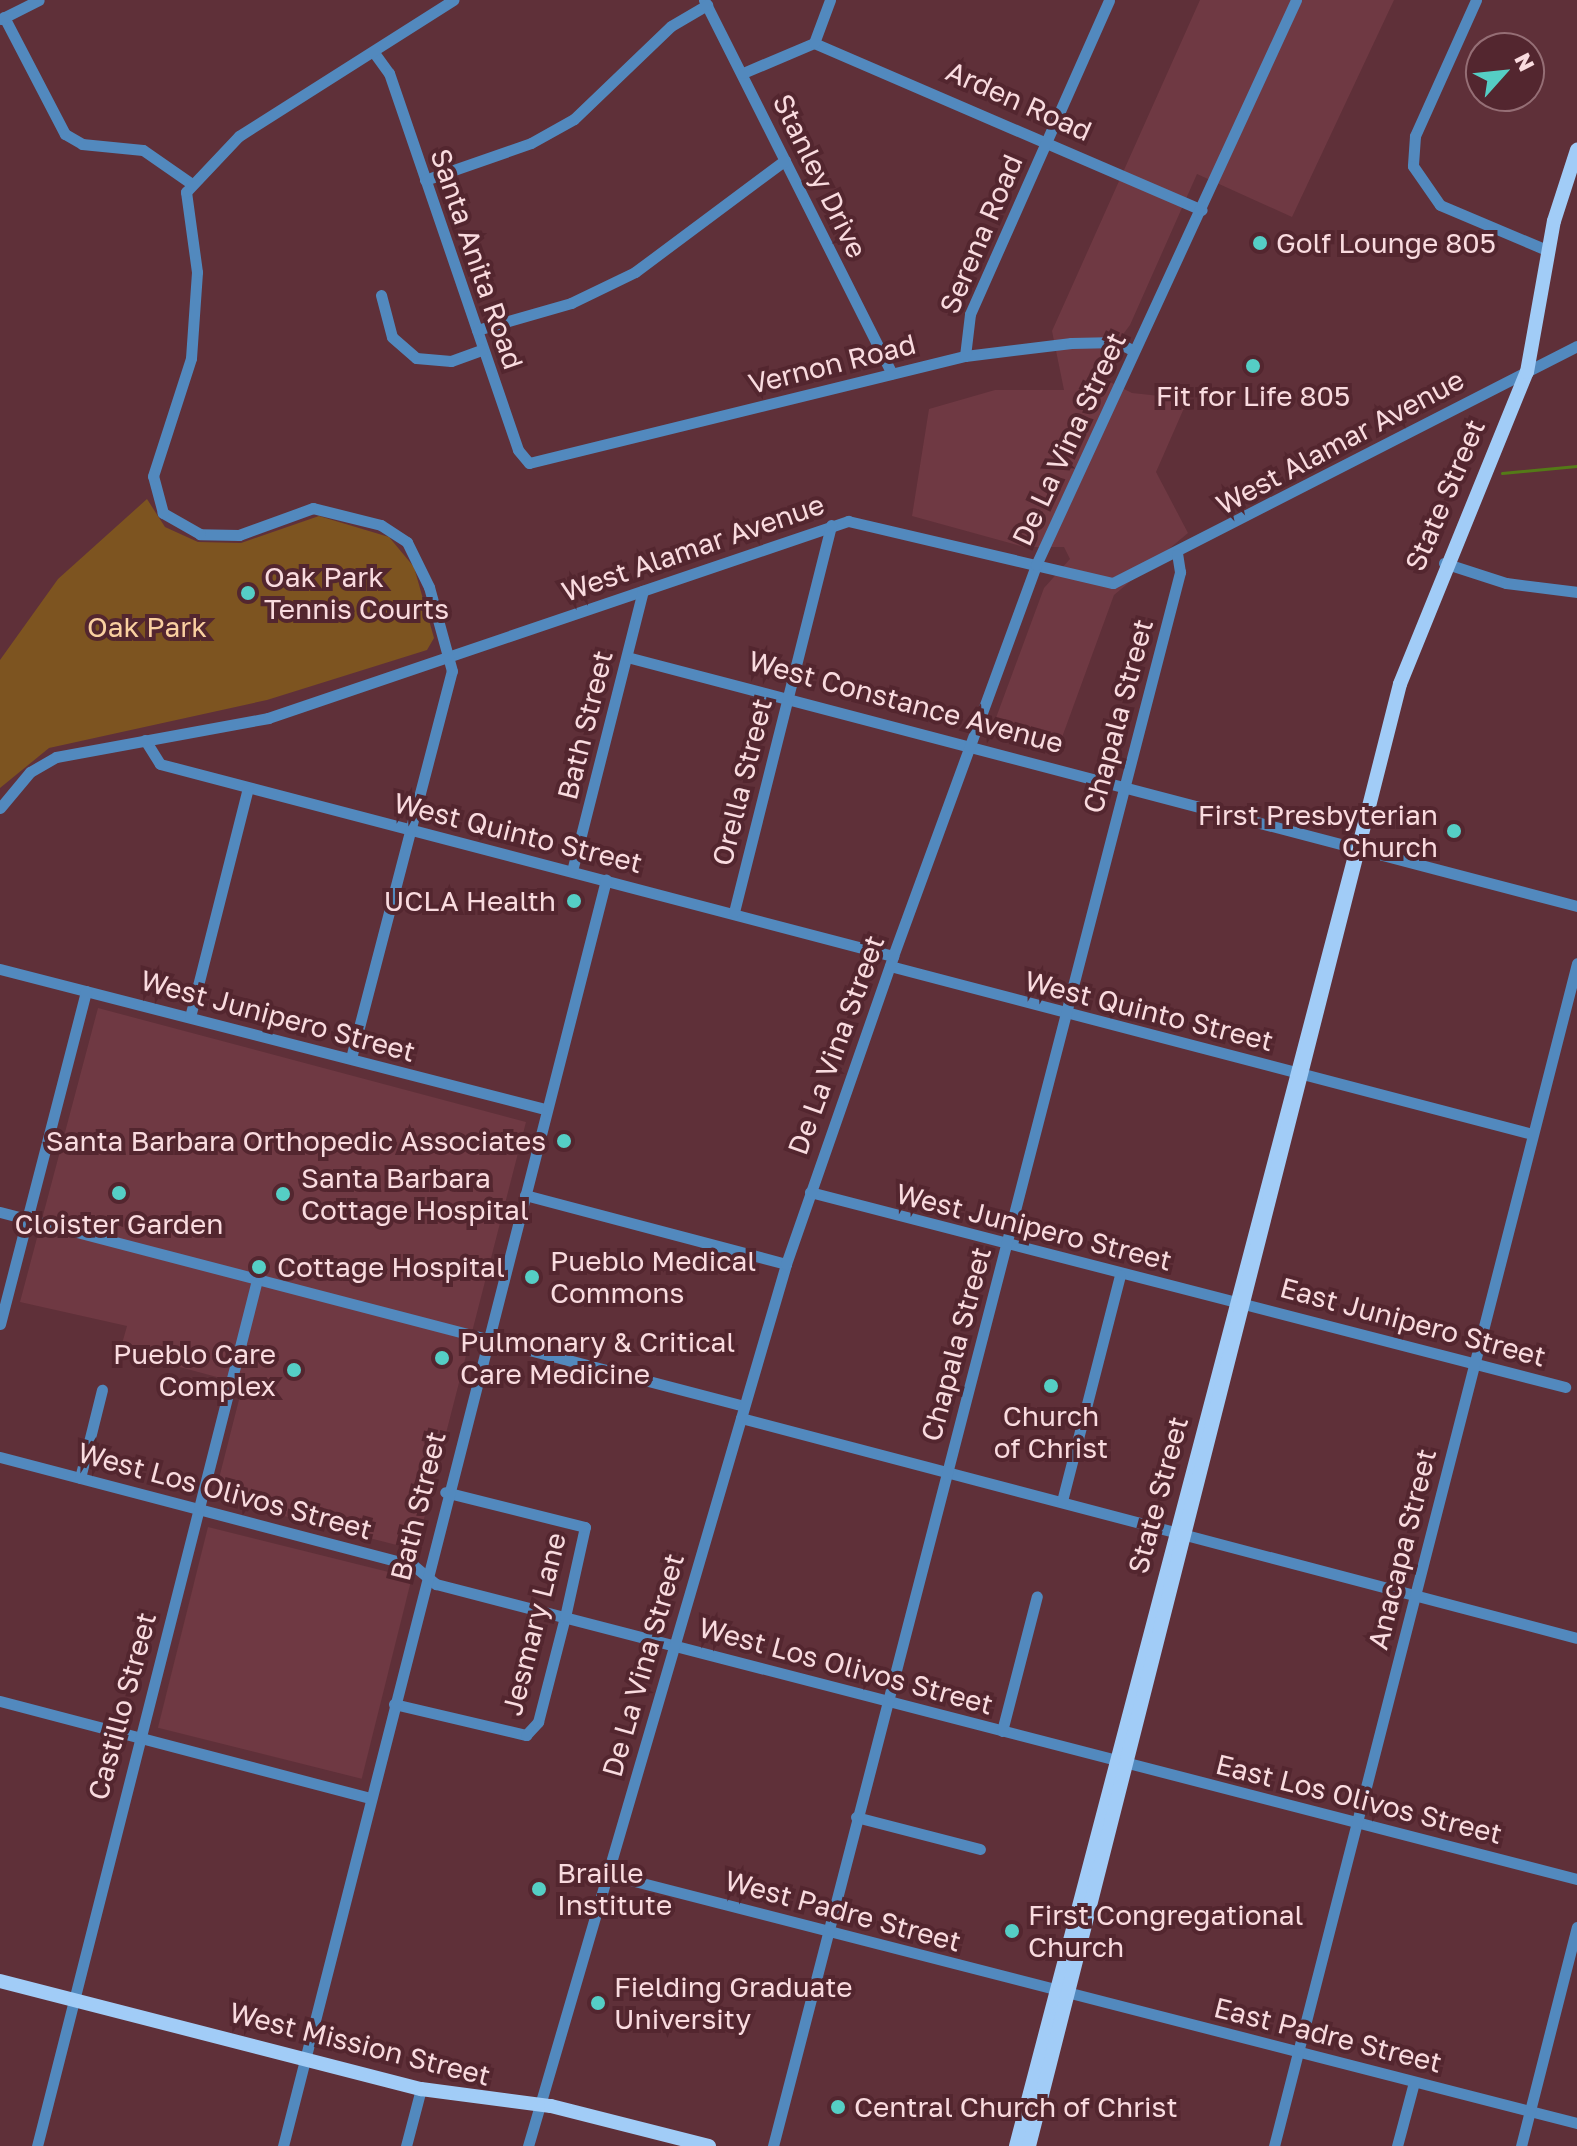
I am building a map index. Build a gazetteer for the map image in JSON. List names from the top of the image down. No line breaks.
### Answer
{"streets":{"main road":["State Street","West Mission Street"],"street":["Arden Road","Stanley Drive","Serena Road","Santa Anita Road","Vernon Road","De La Vina Street","West Alamar Avenue","West Constance Avenue","Chapala Street","Bath Street","Orella Street","West Quinto Street","West Junipero Street","East Junipero Street","West Los Olivos Street","Anacapa Street","Jesmary Lane","Castillo Street","East Los Olivos Street","West Padre Street","East Padre Street"]},"crossings":[["Arden Road","Serena Road"],["Arden Road","De La Vina Street"],["Stanley Drive","Vernon Road"],["Serena Road","Vernon Road"],["Santa Anita Road","Vernon Road"],["Vernon Road","De La Vina Street"],["De La Vina Street","West Alamar Avenue"],["De La Vina Street","West Constance Avenue"],["De La Vina Street","West Quinto Street"],["De La Vina Street","West Junipero Street"],["De La Vina Street","West Los Olivos Street"],["De La Vina Street","West Padre Street"],["De La Vina Street","West Mission Street"],["West Alamar Avenue","State Street"],["West Alamar Avenue","Chapala Street"],["West Alamar Avenue","Bath Street"],["West Alamar Avenue","Orella Street"],["West Alamar Avenue","West Quinto Street"],["State Street","West Constance Avenue"],["State Street","West Quinto Street"],["State Street","West Junipero Street"],["State Street","East Junipero Street"],["State Street","West Los Olivos Street"],["State Street","East Los Olivos Street"],["State Street","West Padre Street"],["State Street","East Padre Street"],["West Constance Avenue","Chapala Street"],["West Constance Avenue","Bath Street"],["West Constance Avenue","Orella Street"],["Chapala Street","West Quinto Street"],["Chapala Street","West Junipero Street"],["Chapala Street","West Los Olivos Street"],["Chapala Street","West Padre Street"],["Bath Street","West Quinto Street"],["Bath Street","West Junipero Street"],["Bath Street","West Los Olivos Street"],["Bath Street","Jesmary Lane"],["Bath Street","West Mission Street"],["Orella Street","West Quinto Street"],["West Quinto Street","Anacapa Street"],["West Junipero Street","East Junipero Street"],["East Junipero Street","Anacapa Street"],["West Los Olivos Street","Jesmary Lane"],["West Los Olivos Street","Castillo Street"],["West Los Olivos Street","East Los Olivos Street"],["Anacapa Street","East Los Olivos Street"],["Anacapa Street","East Padre Street"],["Castillo Street","West Mission Street"],["West Padre Street","East Padre Street"]],"parks":["Oak Park"],"places":["Golf Lounge 805","Fit for Life 805","Oak Park Tennis Courts","First Presbyterian Church","UCLA Health","Santa Barbara Orthopedic Associates","Cloister Garden","Santa Barbara Cottage Hospital","Cottage Hospital","Pueblo Medical Commons","Pulmonary & Critical Care Medicine","Pueblo Care Complex","Church of Christ","Braille Institute","First Congregational Church","Fielding Graduate University","Central Church of Christ"],"north":"top right"}
